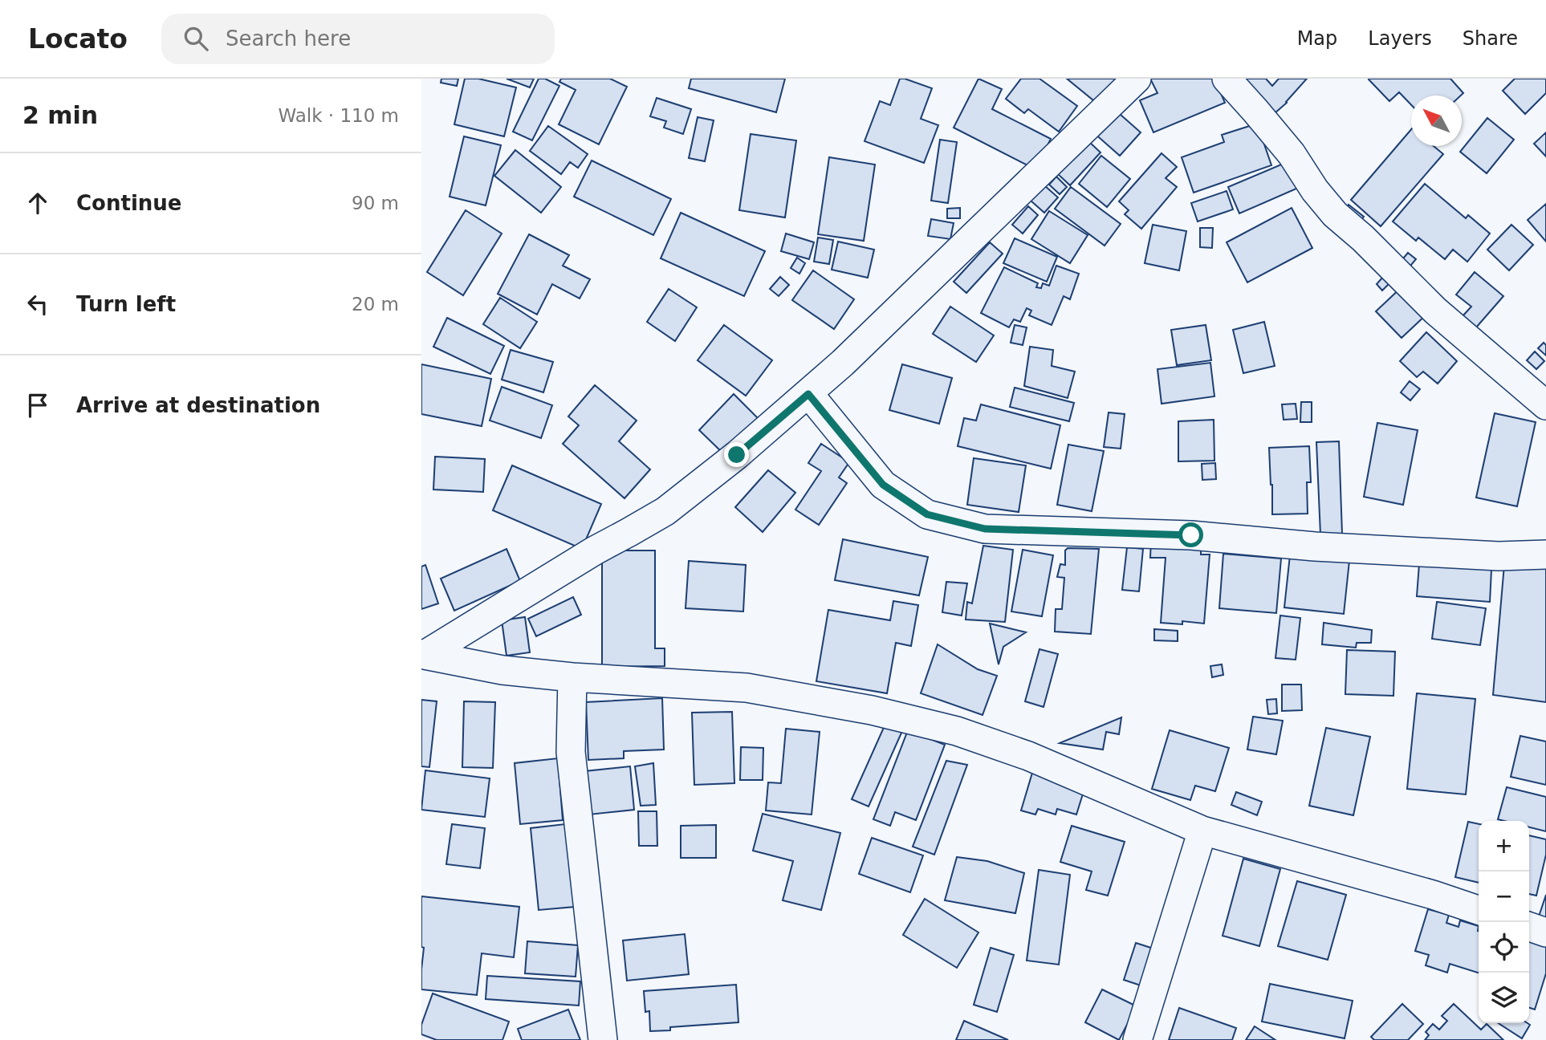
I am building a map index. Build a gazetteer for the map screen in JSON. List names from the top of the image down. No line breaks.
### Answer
{"north":"top left","page":{"header":"Locato","search":"Search here","nav":["Map","Layers","Share"],"heading":["2 min","Walk · 110 m"],"list":[["Continue","90 m"],["Turn left","20 m"],"Arrive at destination"],"map_buttons":["+","−"]}}
